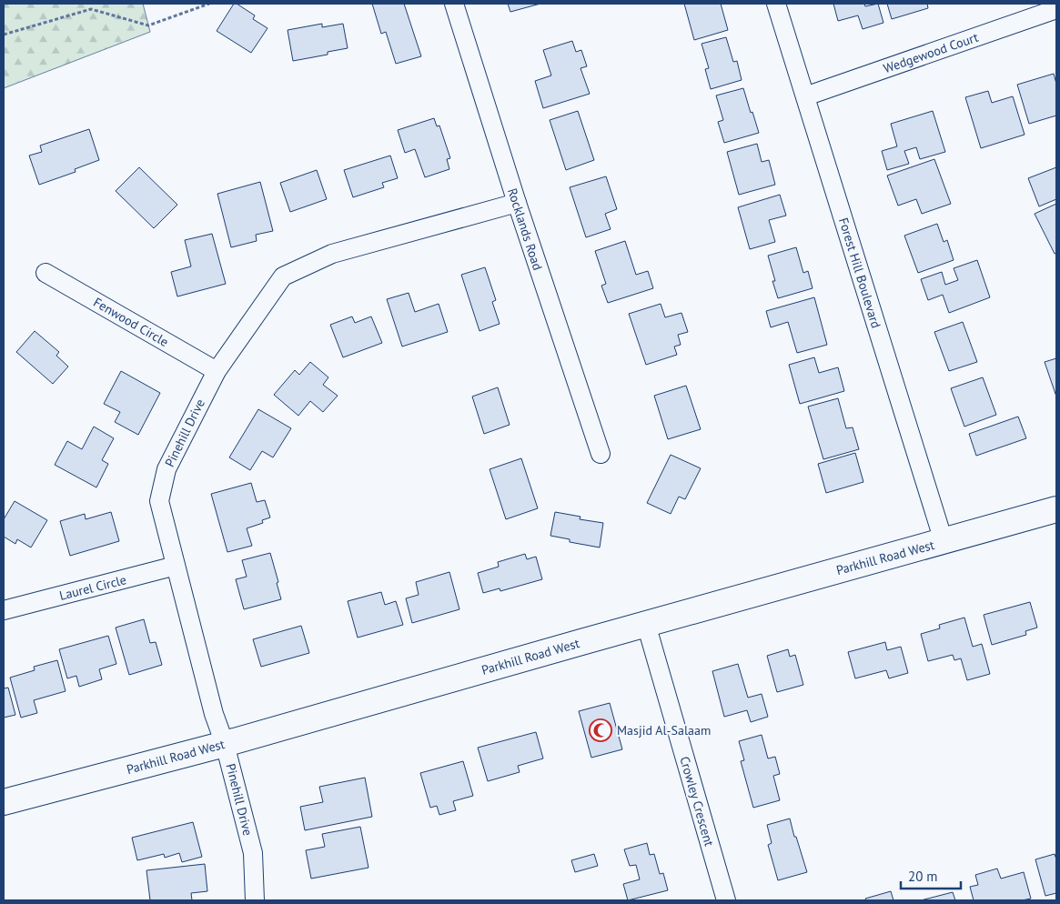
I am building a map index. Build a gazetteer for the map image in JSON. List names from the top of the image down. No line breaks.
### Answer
{"streets":{"main road":["Parkhill Road West"],"street":["Wedgewood Court","Rocklands Road","Forest Hill Boulevard","Fenwood Circle","Pinehill Drive","Laurel Circle","Crowley Crescent"]},"crossings":[["Wedgewood Court","Forest Hill Boulevard"],["Rocklands Road","Pinehill Drive"],["Forest Hill Boulevard","Parkhill Road West"],["Fenwood Circle","Pinehill Drive"],["Pinehill Drive","Parkhill Road West"],["Pinehill Drive","Laurel Circle"],["Parkhill Road West","Crowley Crescent"]],"places":{"mosque":["Masjid Al-Salaam"]},"scale_bar":"20 m"}
